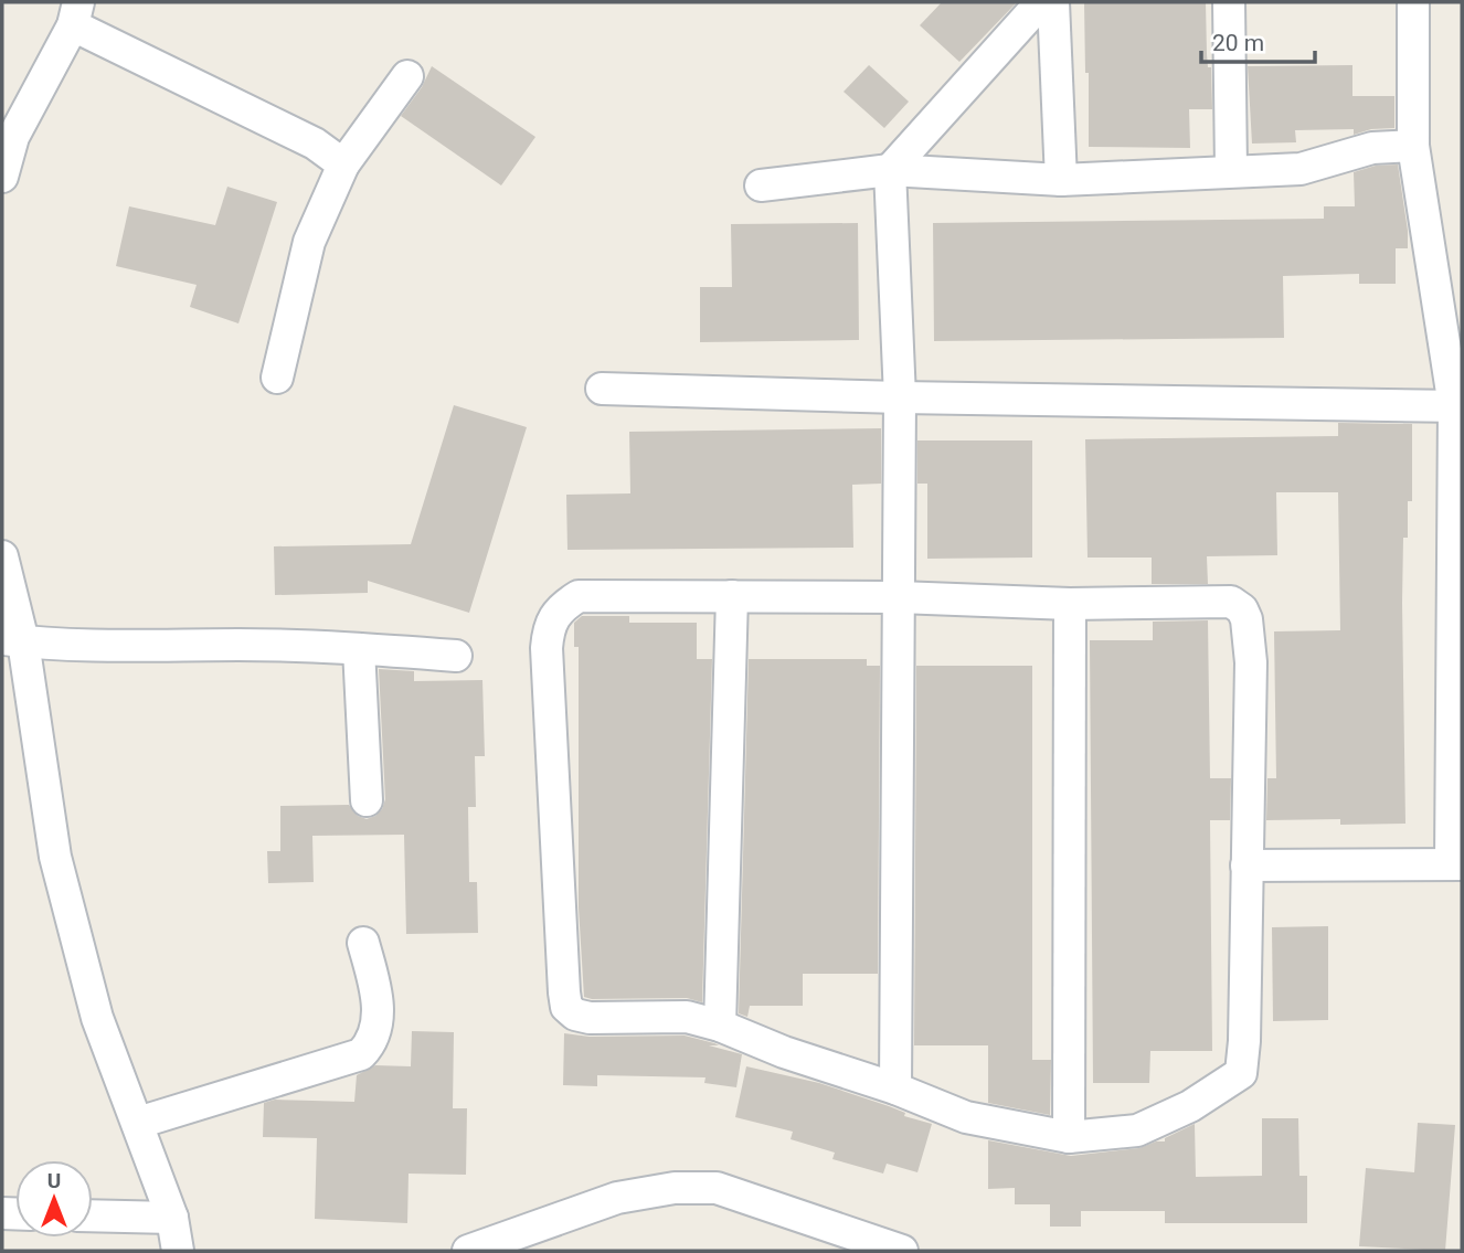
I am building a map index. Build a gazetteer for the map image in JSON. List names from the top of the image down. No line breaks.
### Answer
{"scale_bar":"20 m","north":"top"}
